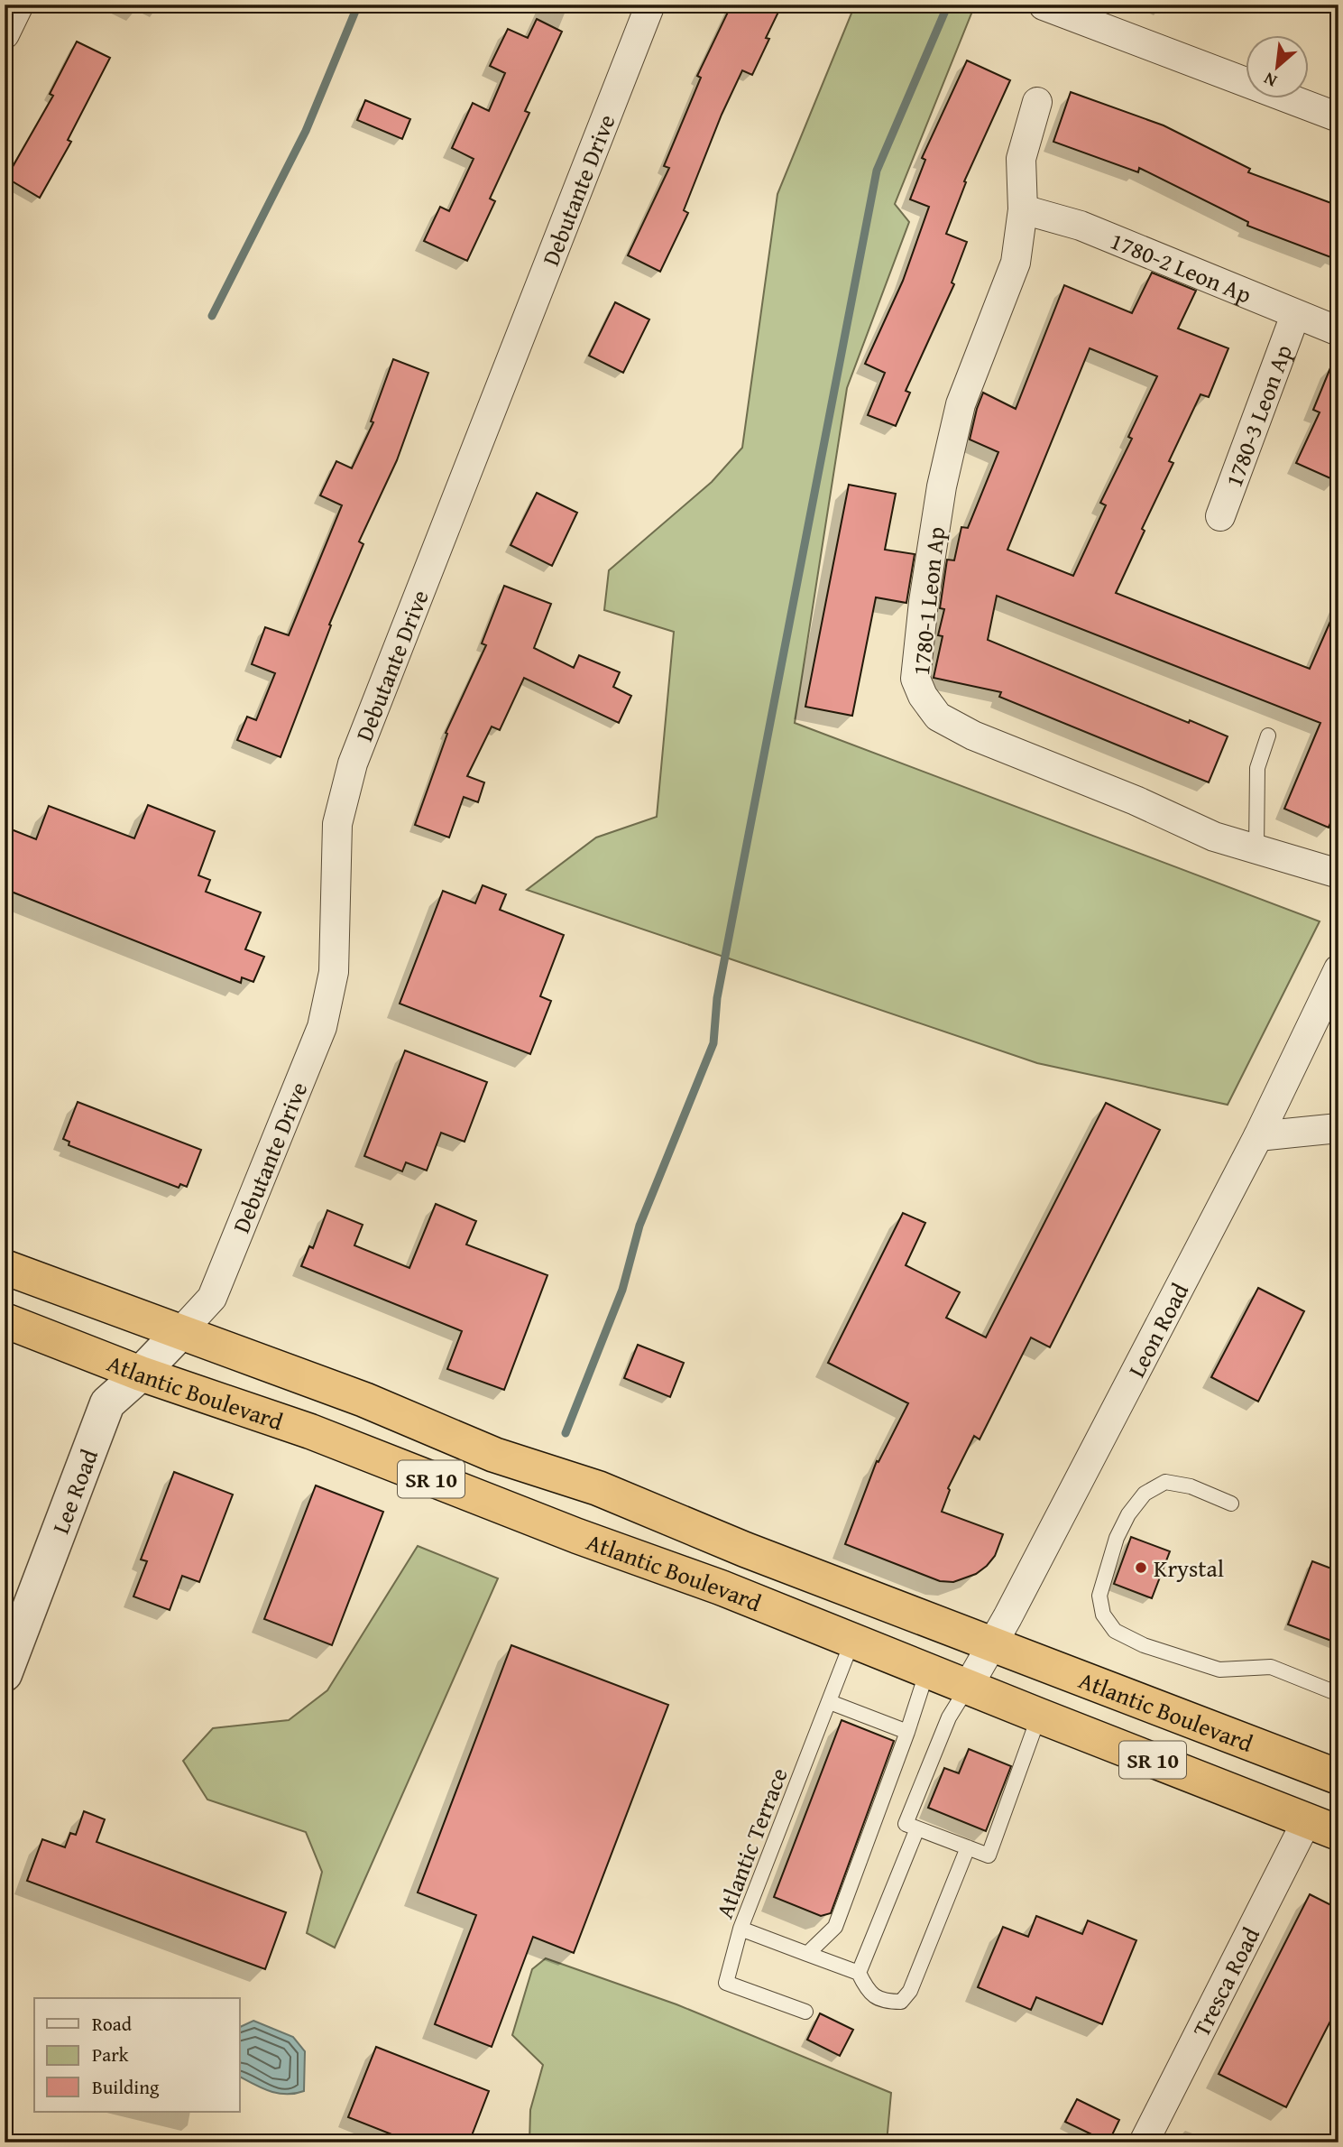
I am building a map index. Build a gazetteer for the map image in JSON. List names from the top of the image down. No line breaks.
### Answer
{"streets":{"highway":["Atlantic Boulevard","SR 10"],"street":["Debutante Drive","1780-2 Leon Ap","1780-3 Leon Ap","1780-1 Leon Ap","Leon Road","Lee Road","Tresca Road"],"lane":["Atlantic Terrace"]},"crossings":[["Debutante Drive","Atlantic Boulevard"],["Debutante Drive","Lee Road"],["1780-2 Leon Ap","1780-3 Leon Ap"],["1780-2 Leon Ap","1780-1 Leon Ap"],["Leon Road","Atlantic Boulevard"],["Atlantic Boulevard","Lee Road"],["Atlantic Boulevard","Atlantic Terrace"],["Atlantic Boulevard","Tresca Road"]],"places":["Krystal"],"legend":["Road","Park","Building"],"north":"bottom left"}
